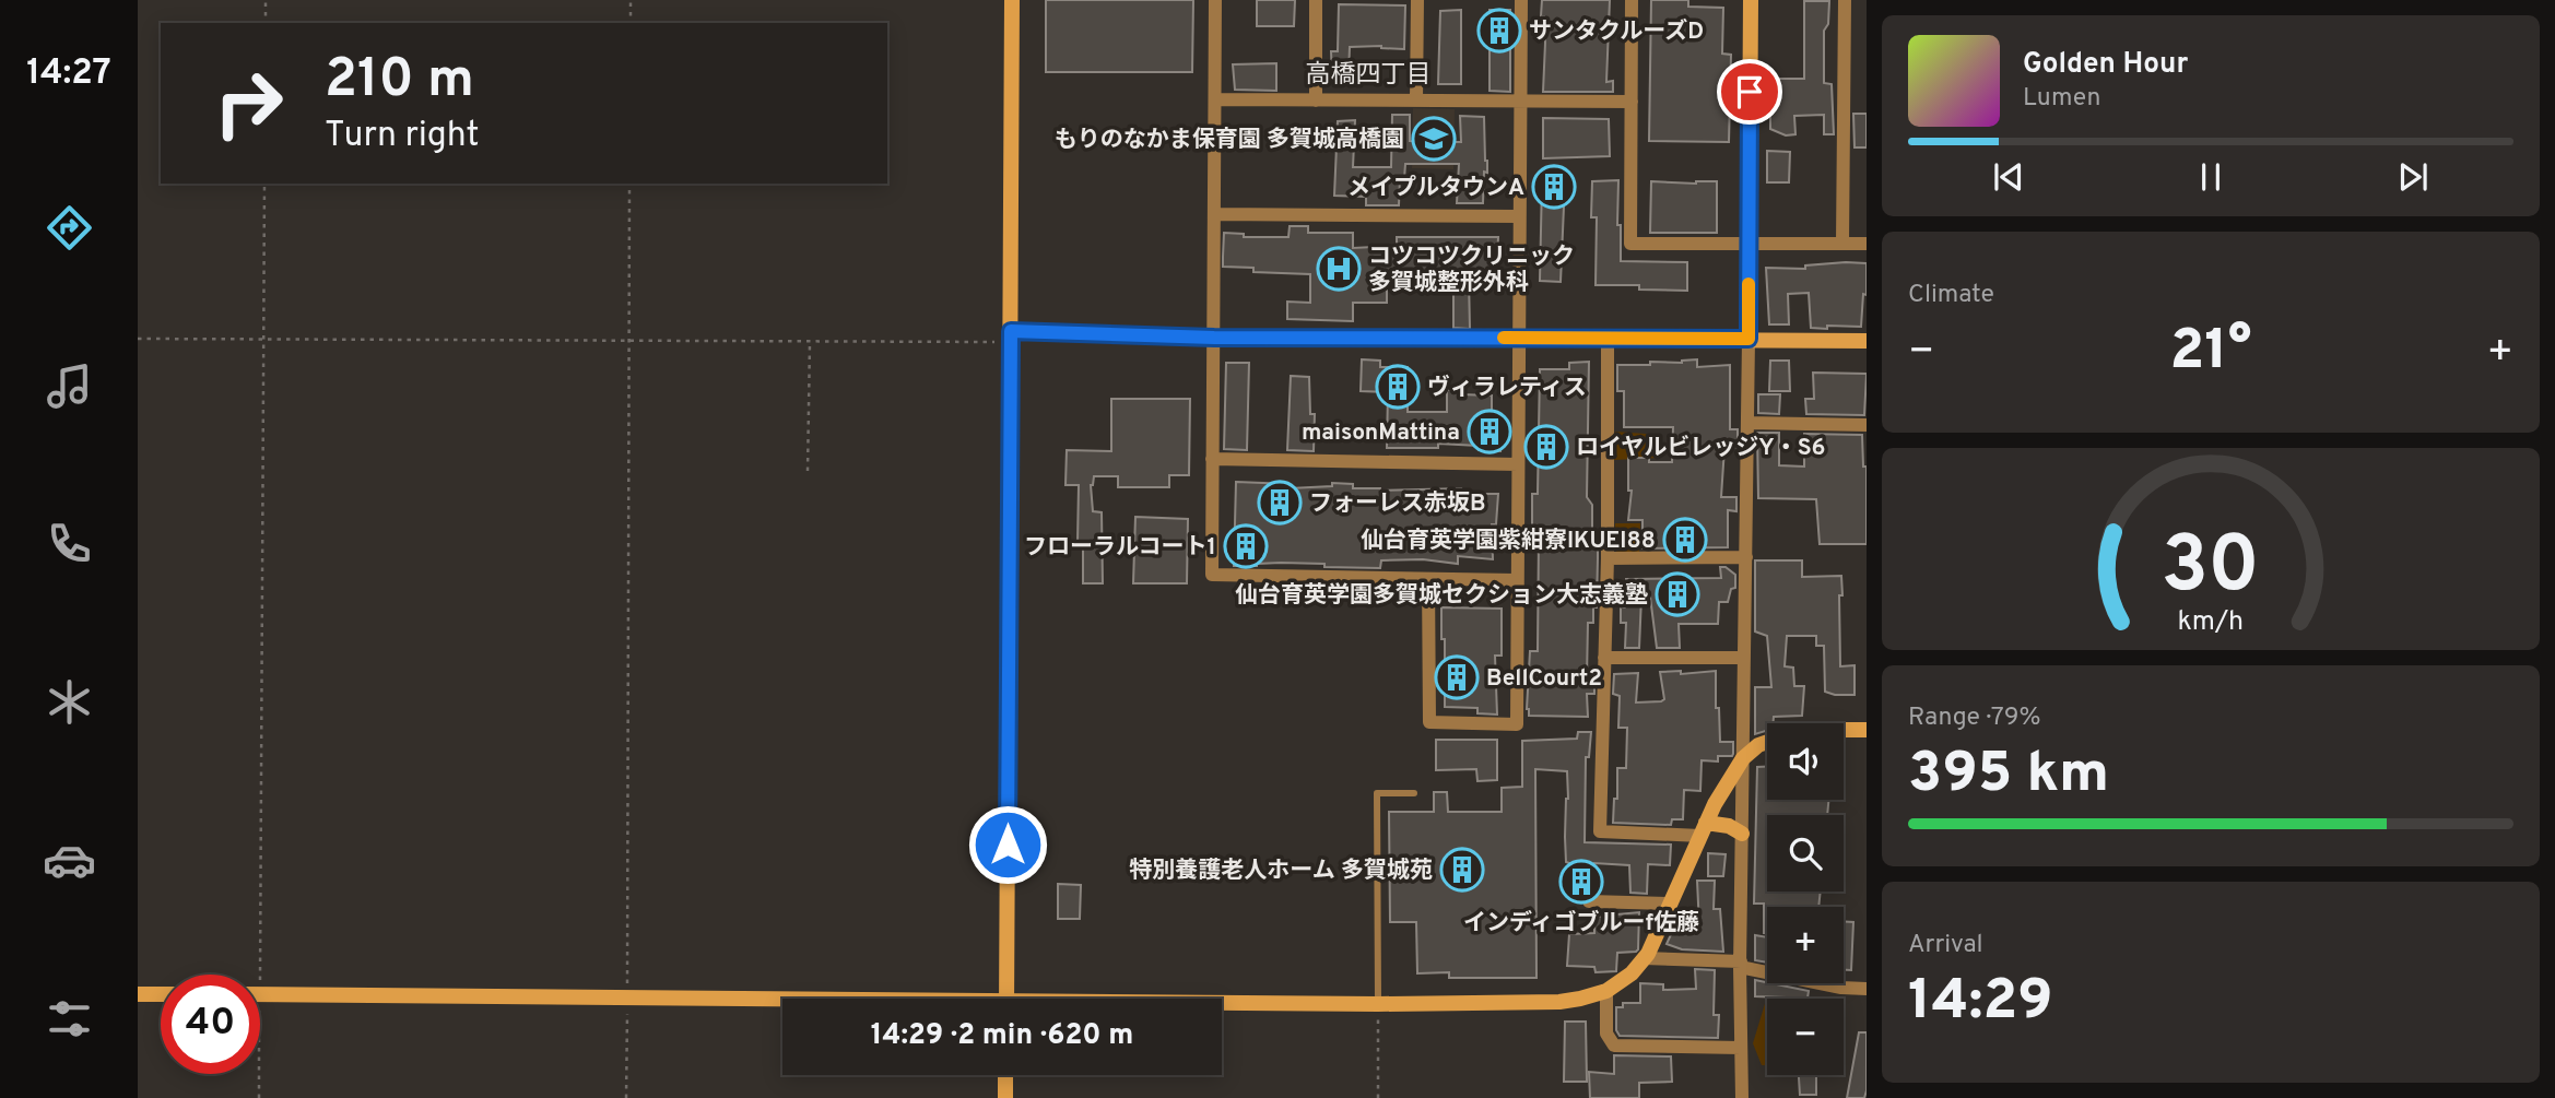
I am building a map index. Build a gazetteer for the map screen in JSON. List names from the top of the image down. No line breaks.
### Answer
{"districts":["高橋四丁目"],"places":{"building":["サンタクルーズD","メイプルタウンA","ヴィラレティス","maisonMattina","ロイヤルビレッジY・S6","フォーレス赤坂B","仙台育英学園紫紺寮IKUEI88","フローラルコート1","仙台育英学園多賀城セクション大志義塾","BellCourt2","特別養護老人ホーム 多賀城苑","インディゴブルーf佐藤"],"school or university":["もりのなかま保育園 多賀城高橋園"],"hospital":["コツコツクリニック 多賀城整形外科"]},"page":{"tabs":"14:27","turn":["210 m","Turn right"],"song":["Golden Hour","Lumen"],"tile":["Climate",["Range · 79%","395 km"],["Arrival","14:29"]],"heat":["−","21°","+"],"map_buttons":["+","−"],"limit":"40","trip":"14:29 · 2 min · 620 m","gauge":["30","km/h"]}}
